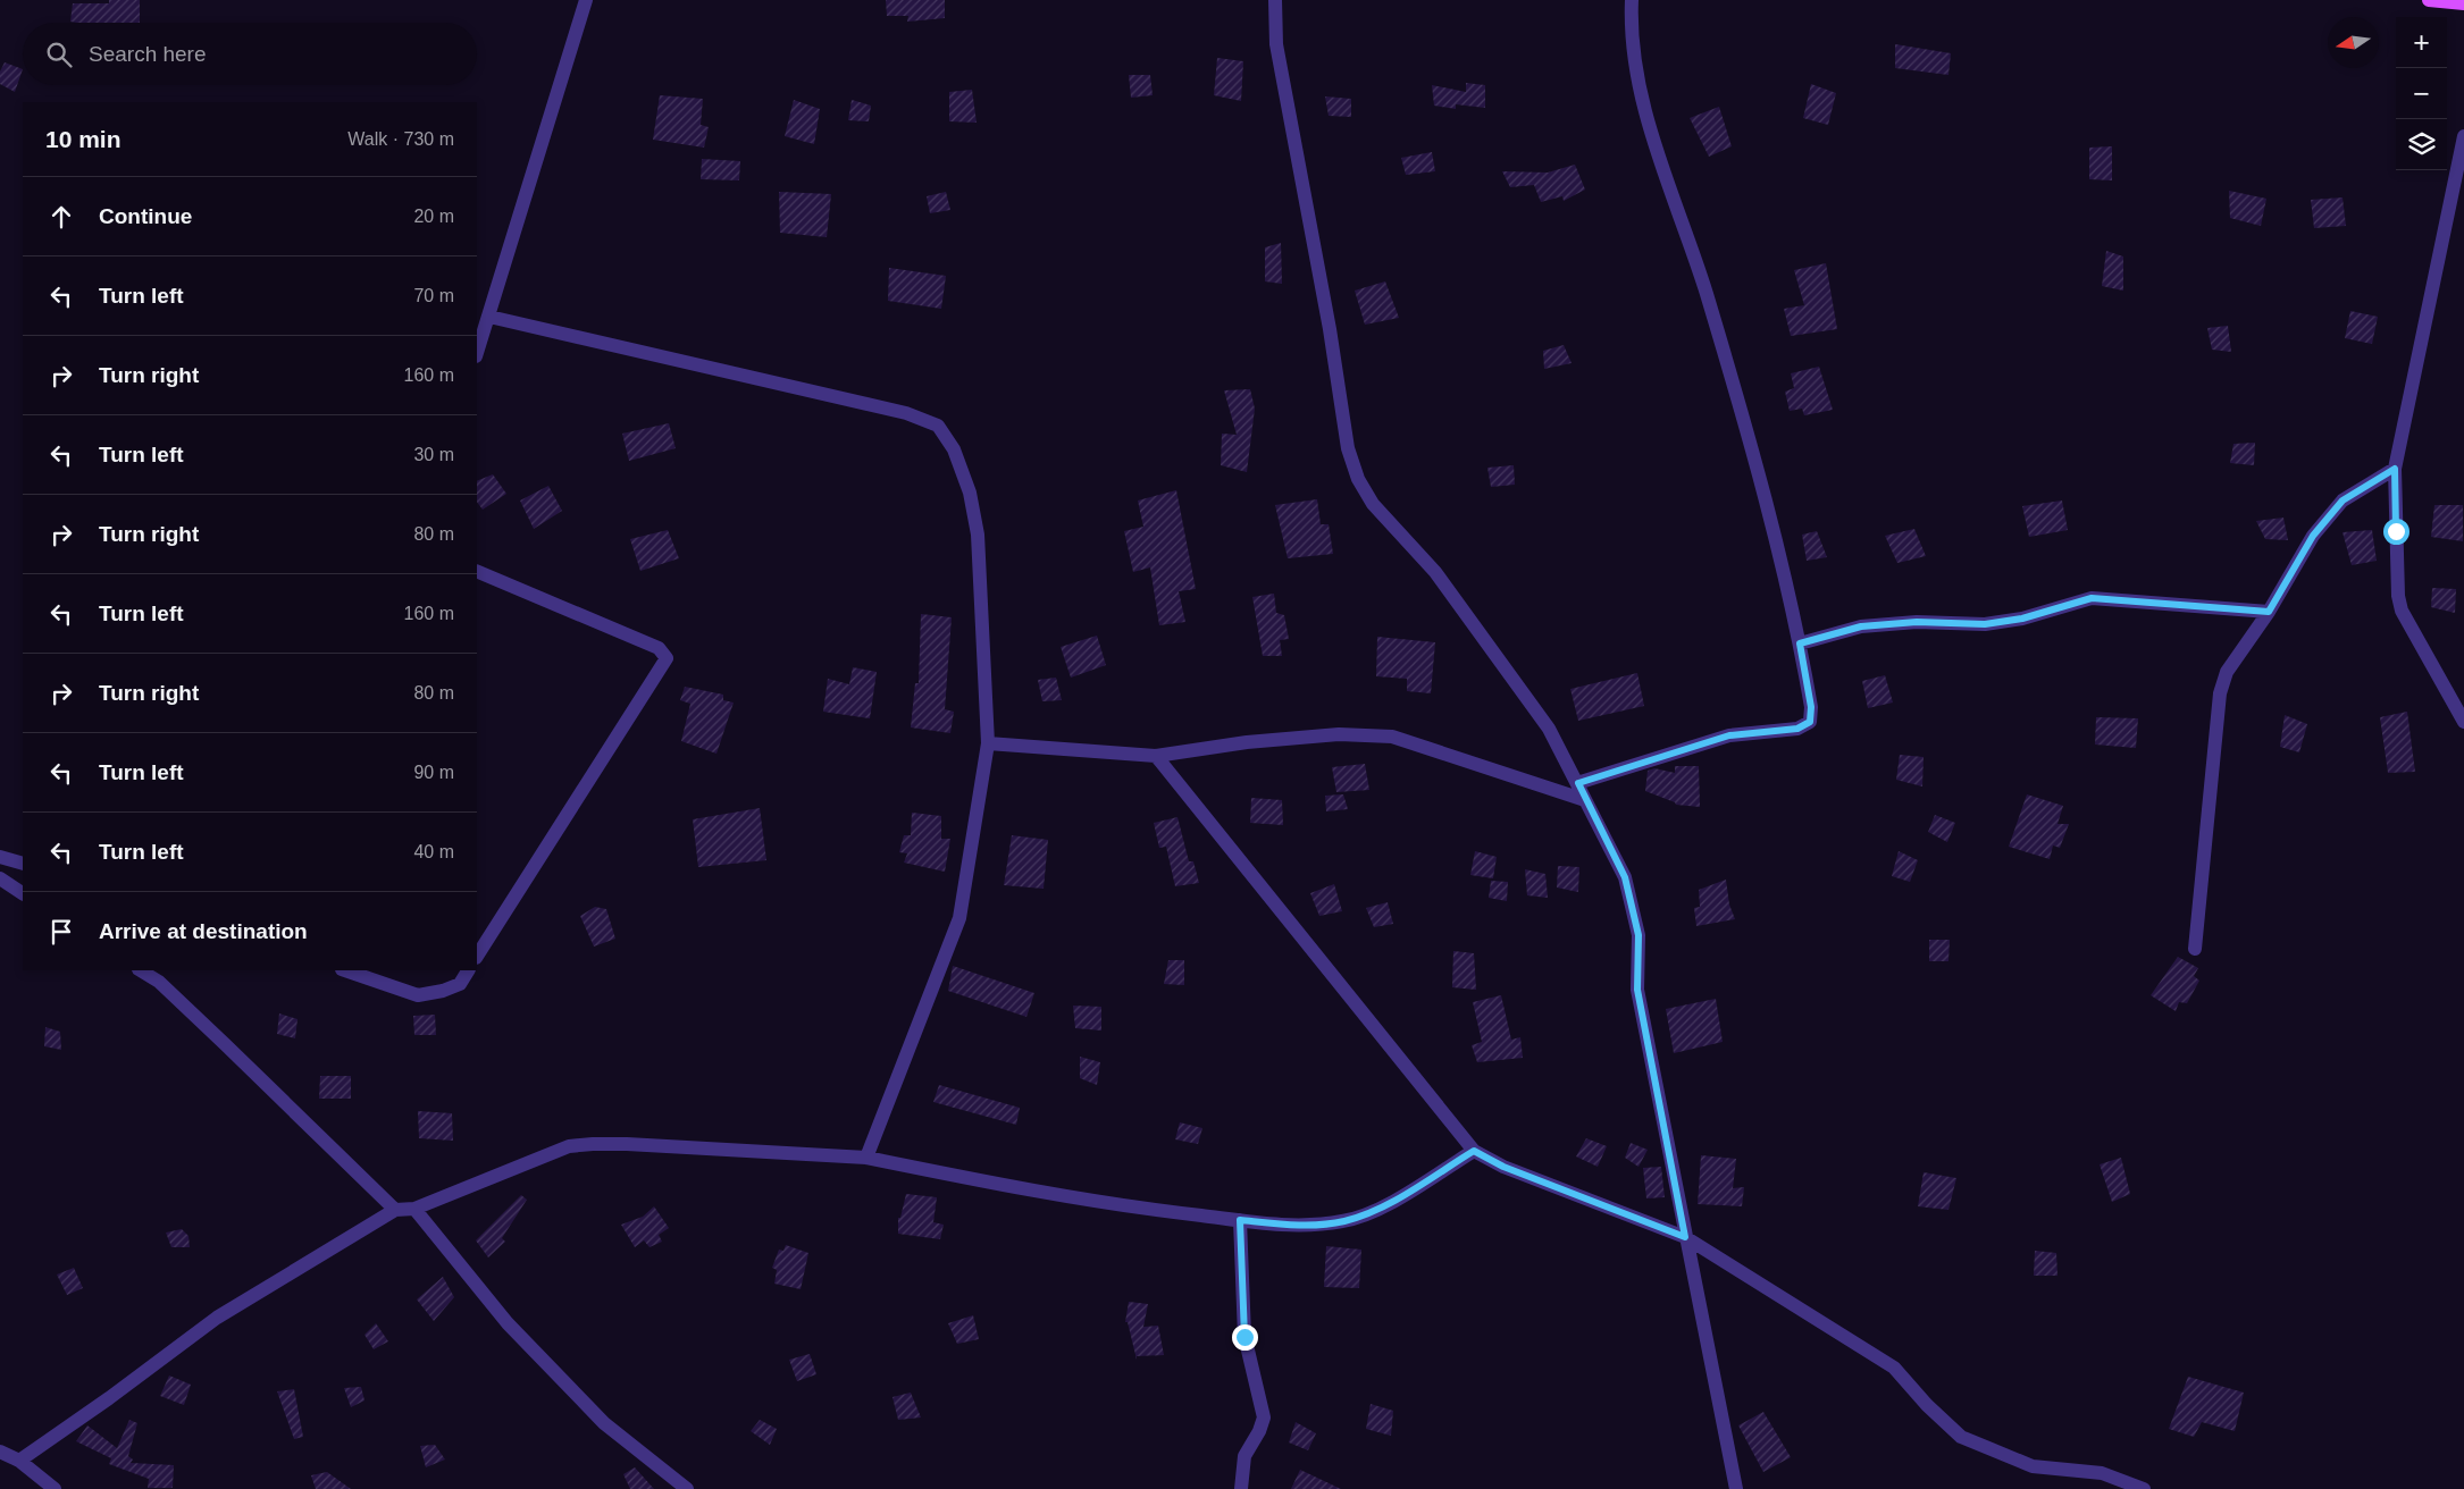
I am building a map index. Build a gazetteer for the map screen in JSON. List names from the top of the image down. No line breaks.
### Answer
{"north":"left","page":{"map_buttons":["+","−"],"search":"Search here","heading":["10 min","Walk · 730 m"],"list":[["Continue","20 m"],["Turn left","70 m"],["Turn right","160 m"],["Turn left","30 m"],["Turn right","80 m"],["Turn left","160 m"],["Turn right","80 m"],["Turn left","90 m"],["Turn left","40 m"],"Arrive at destination"]}}
